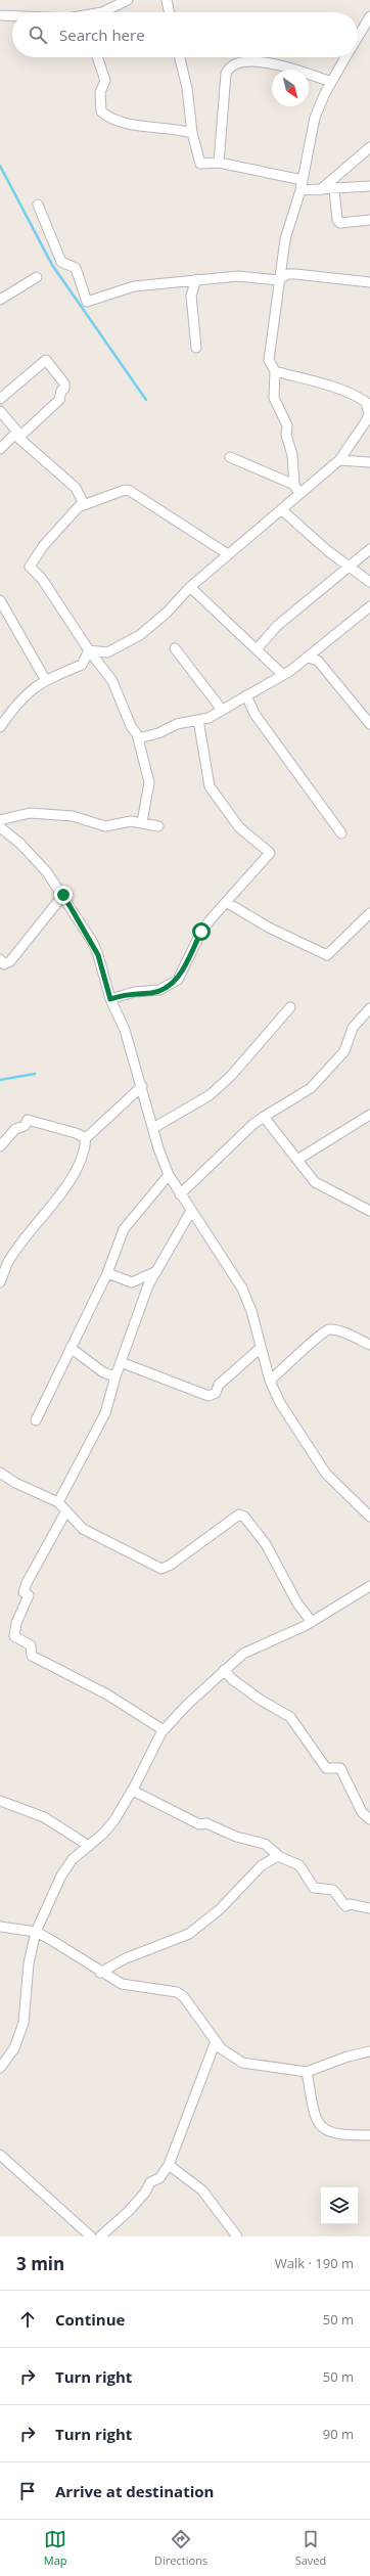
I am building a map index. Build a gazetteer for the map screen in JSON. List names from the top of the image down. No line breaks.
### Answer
{"north":"bottom right","page":{"search":"Search here","heading":["3 min","Walk · 190 m"],"list":[["Continue","50 m"],["Turn right","50 m"],["Turn right","90 m"],"Arrive at destination"],"nav":["Map","Directions","Saved"]}}
